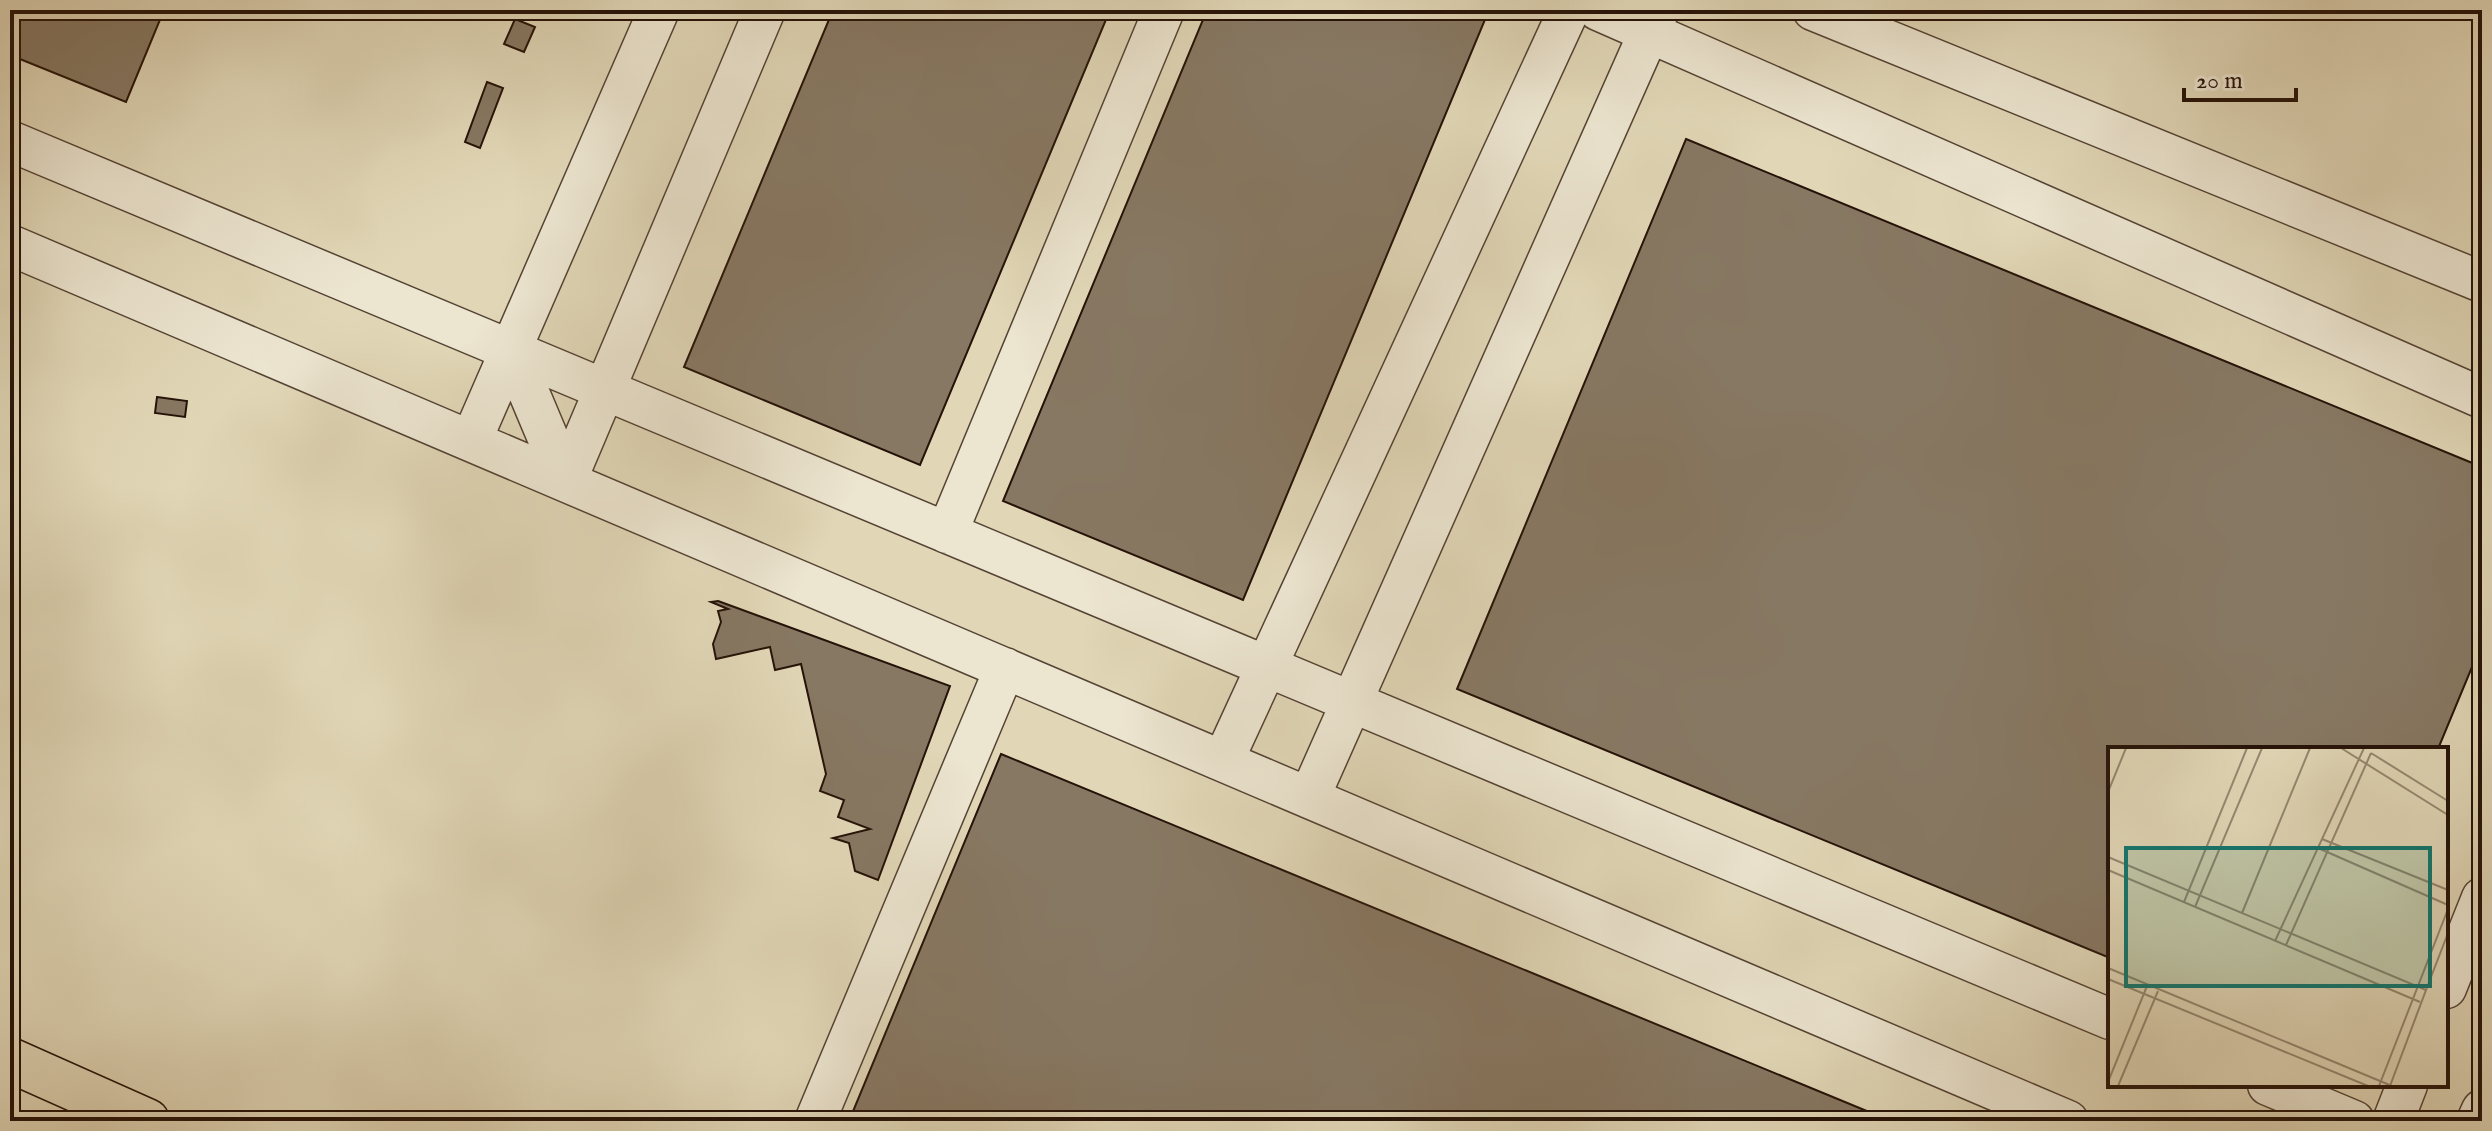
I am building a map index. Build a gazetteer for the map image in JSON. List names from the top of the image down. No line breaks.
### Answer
{"scale_bar":"20 m"}
